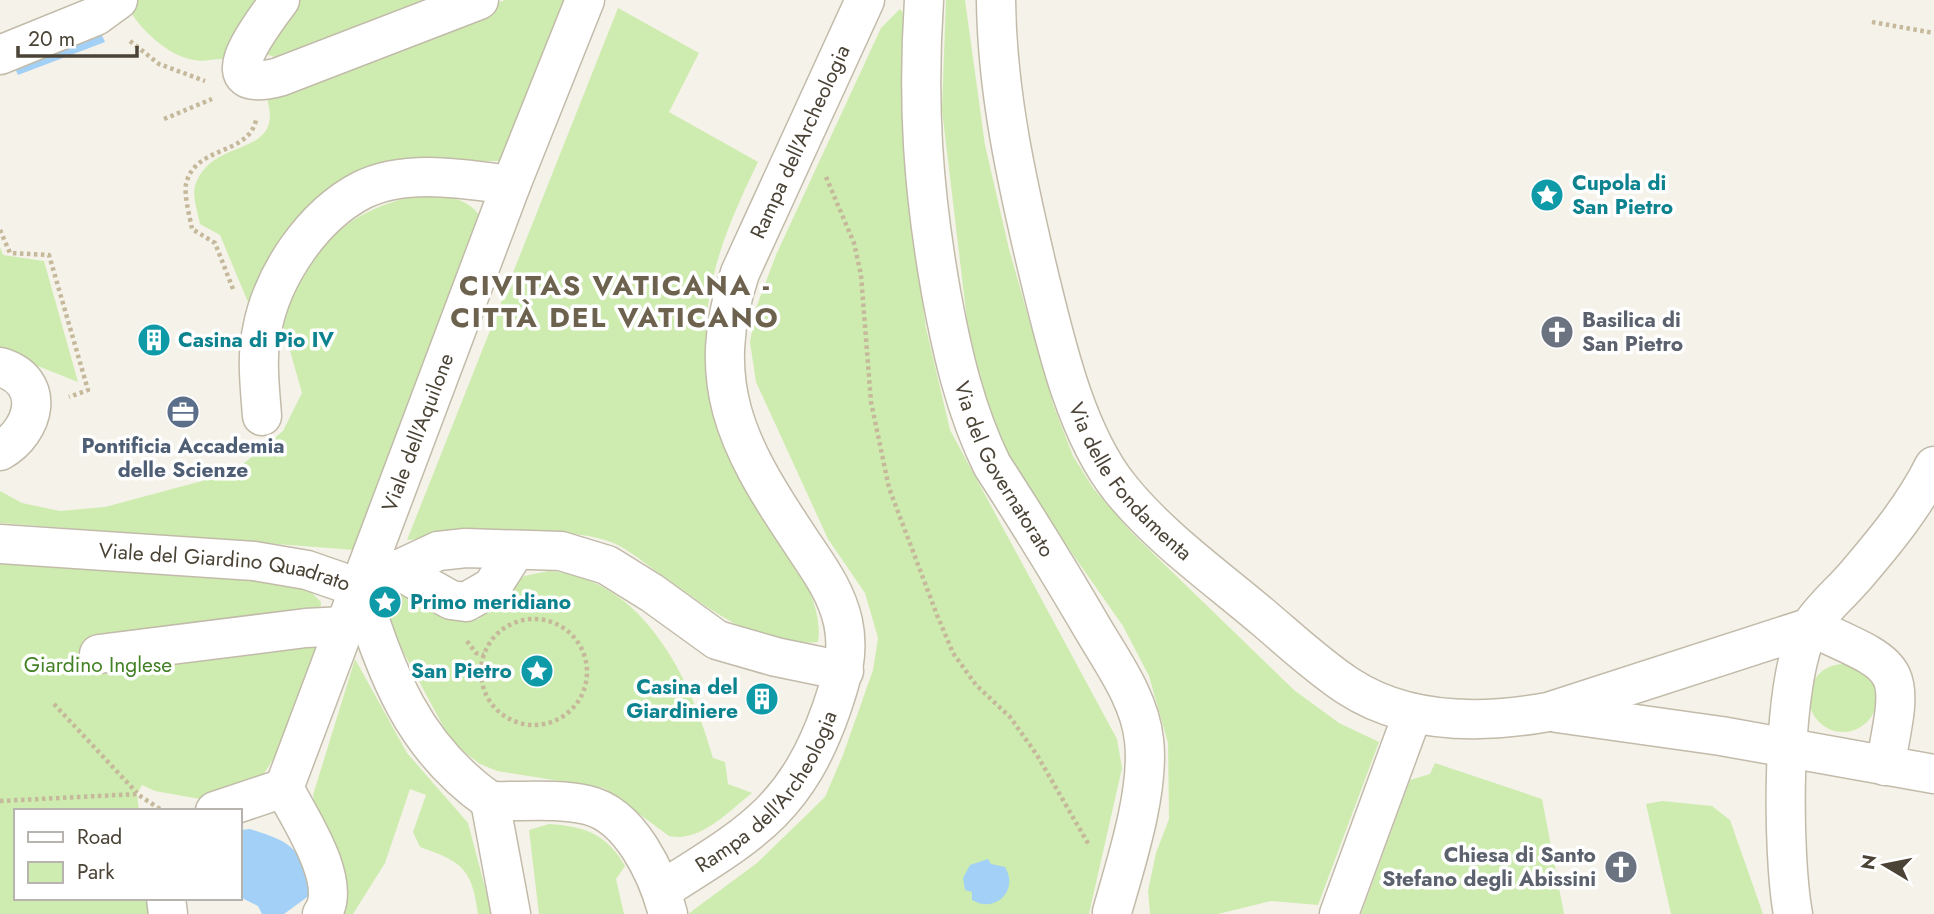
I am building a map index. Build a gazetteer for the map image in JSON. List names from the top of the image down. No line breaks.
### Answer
{"streets":{"street":["Rampa dell'Archeologia","Viale dell'Aquilone","Via del Governatorato","Via delle Fondamenta","Viale del Giardino Quadrato"]},"crossings":[["Viale dell'Aquilone","Viale del Giardino Quadrato"]],"districts":["CIVITAS VATICANA - CITTÀ DEL VATICANO"],"parks":["Giardino Inglese"],"places":{"place":["Cupola di San Pietro","Primo meridiano","San Pietro"],"church":["Basilica di San Pietro","Chiesa di Santo Stefano degli Abissini"],"building":["Casina di Pio IV","Casina del Giardiniere"],"office":["Pontificia Accademia delle Scienze"]},"legend":["Road","Park"],"scale_bar":"20 m","north":"left"}
